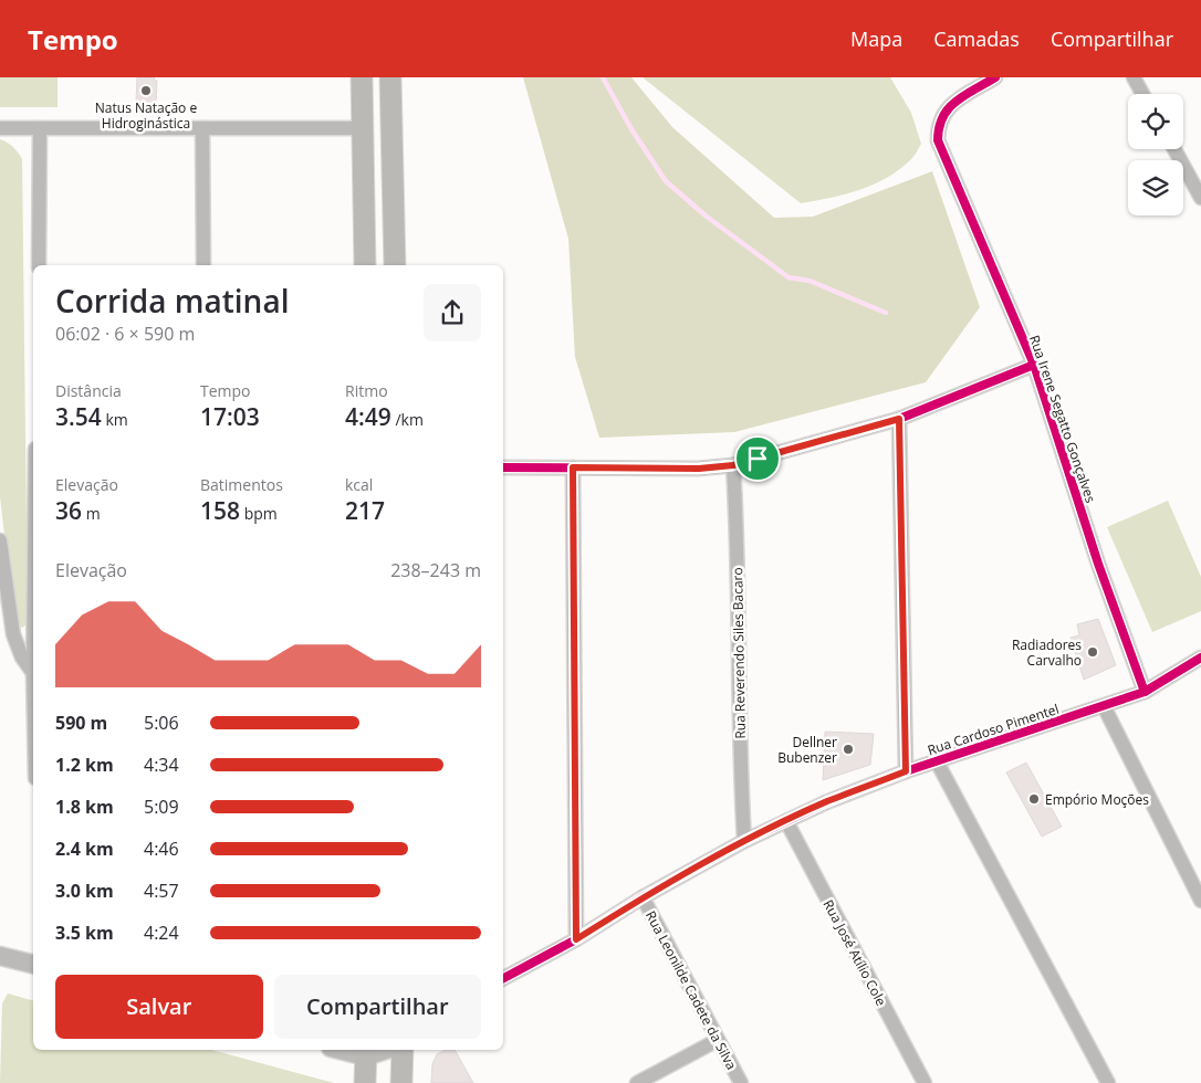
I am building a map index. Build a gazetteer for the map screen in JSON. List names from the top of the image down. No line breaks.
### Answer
{"streets":{"street":["Rua Irene Segatto Gonçalves","Rua Reverendo Siles Bacaro","Rua Cardoso Pimentel","Rua José Atílio Cole","Rua Leonilde Cadete da Silva"]},"crossings":[["Rua Irene Segatto Gonçalves","Rua Cardoso Pimentel"],["Rua Reverendo Siles Bacaro","Rua Cardoso Pimentel"],["Rua Cardoso Pimentel","Rua José Atílio Cole"],["Rua Cardoso Pimentel","Rua Leonilde Cadete da Silva"]],"places":["Natus Natação e Hidroginástica","Radiadores Carvalho","Dellner Bubenzer","Empório Moções"],"page":{"header":"Tempo","nav":["Mapa","Camadas","Compartilhar"],"heading":["Corrida matinal","06:02 · 6 × 590 m"],"stats":[["Distância","3.54 km"],["Tempo","17:03"],["Ritmo","4:49 /km"],["Elevação","36 m"],["Batimentos","158 bpm"],["kcal","217"]],"chart":["Elevação","238–243 m"],"list":[{"name":"590 m","note":"5:06"},{"name":"1.2 km","note":"4:34"},{"name":"1.8 km","note":"5:09"},{"name":"2.4 km","note":"4:46"},{"name":"3.0 km","note":"4:57"},{"name":"3.5 km","note":"4:24"}],"buttons":["Salvar","Compartilhar"]}}
